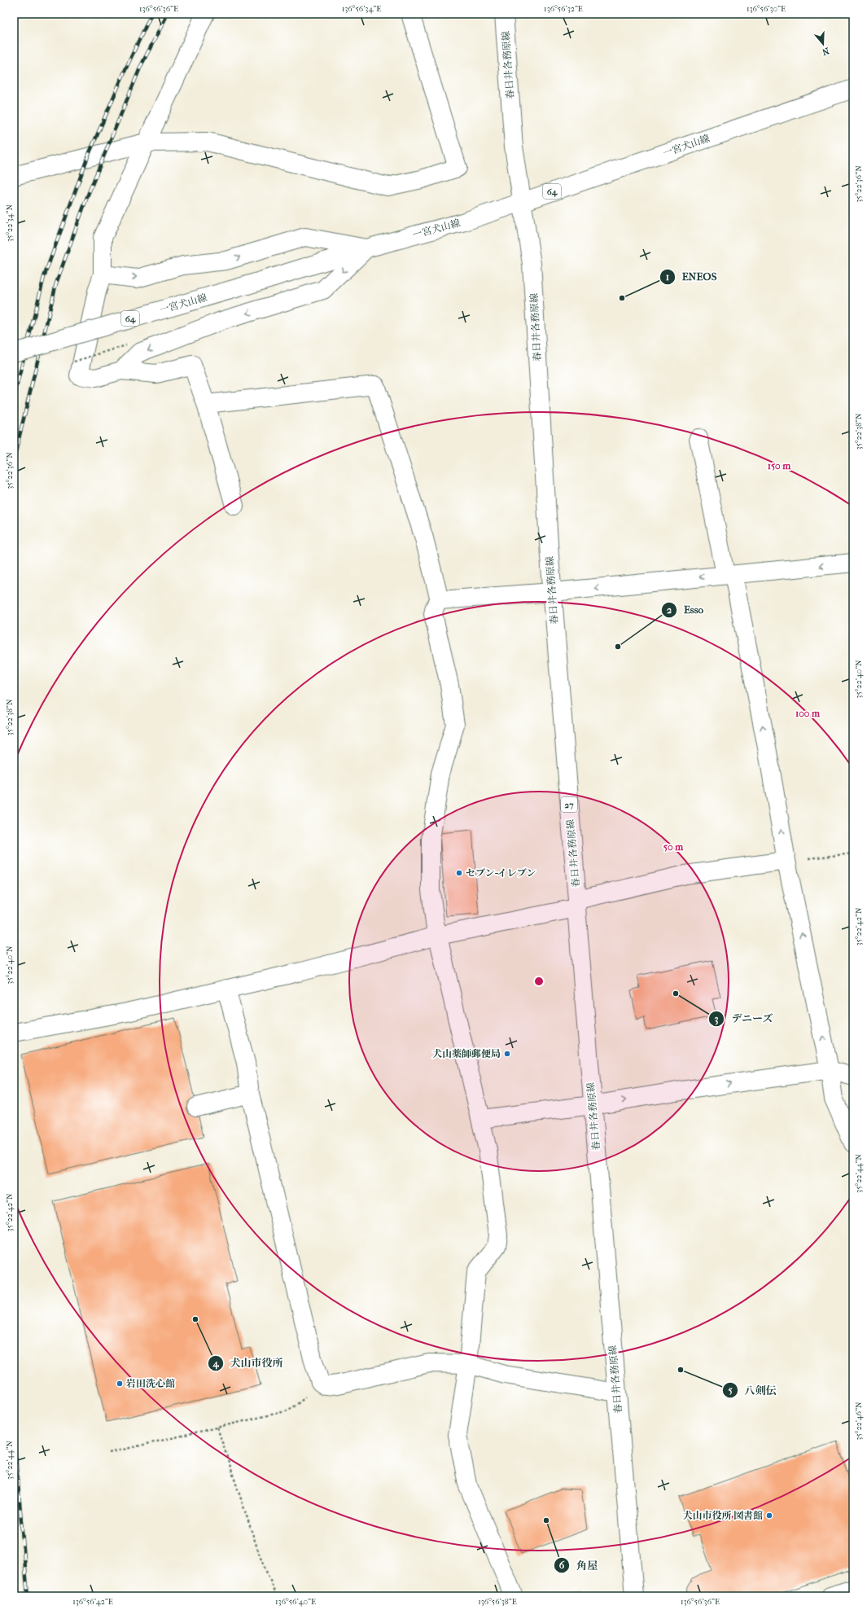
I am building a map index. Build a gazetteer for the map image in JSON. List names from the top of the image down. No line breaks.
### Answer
{"streets":{"street":["春日井各務原線","一宮犬山線","64","27"]},"crossings":[["春日井各務原線","一宮犬山線"]],"places":["ENEOS","Esso","セブン-イレブン","デニーズ","犬山薬師郵便局","犬山市役所","八剣伝","岩田洗心館","犬山市役所 図書館","角屋"],"north":"bottom","coordinates":["136°56'36\"E","136°56'34\"E","136°56'32\"E","136°56'30\"E","35°22'36\"N","35°22'34\"N","35°22'38\"N","35°22'40\"N","35°22'42\"N","35°22'44\"N","35°22'46\"N","136°56'42\"E","136°56'40\"E","136°56'38\"E"],"rings":["150 m","100 m","50 m"]}
